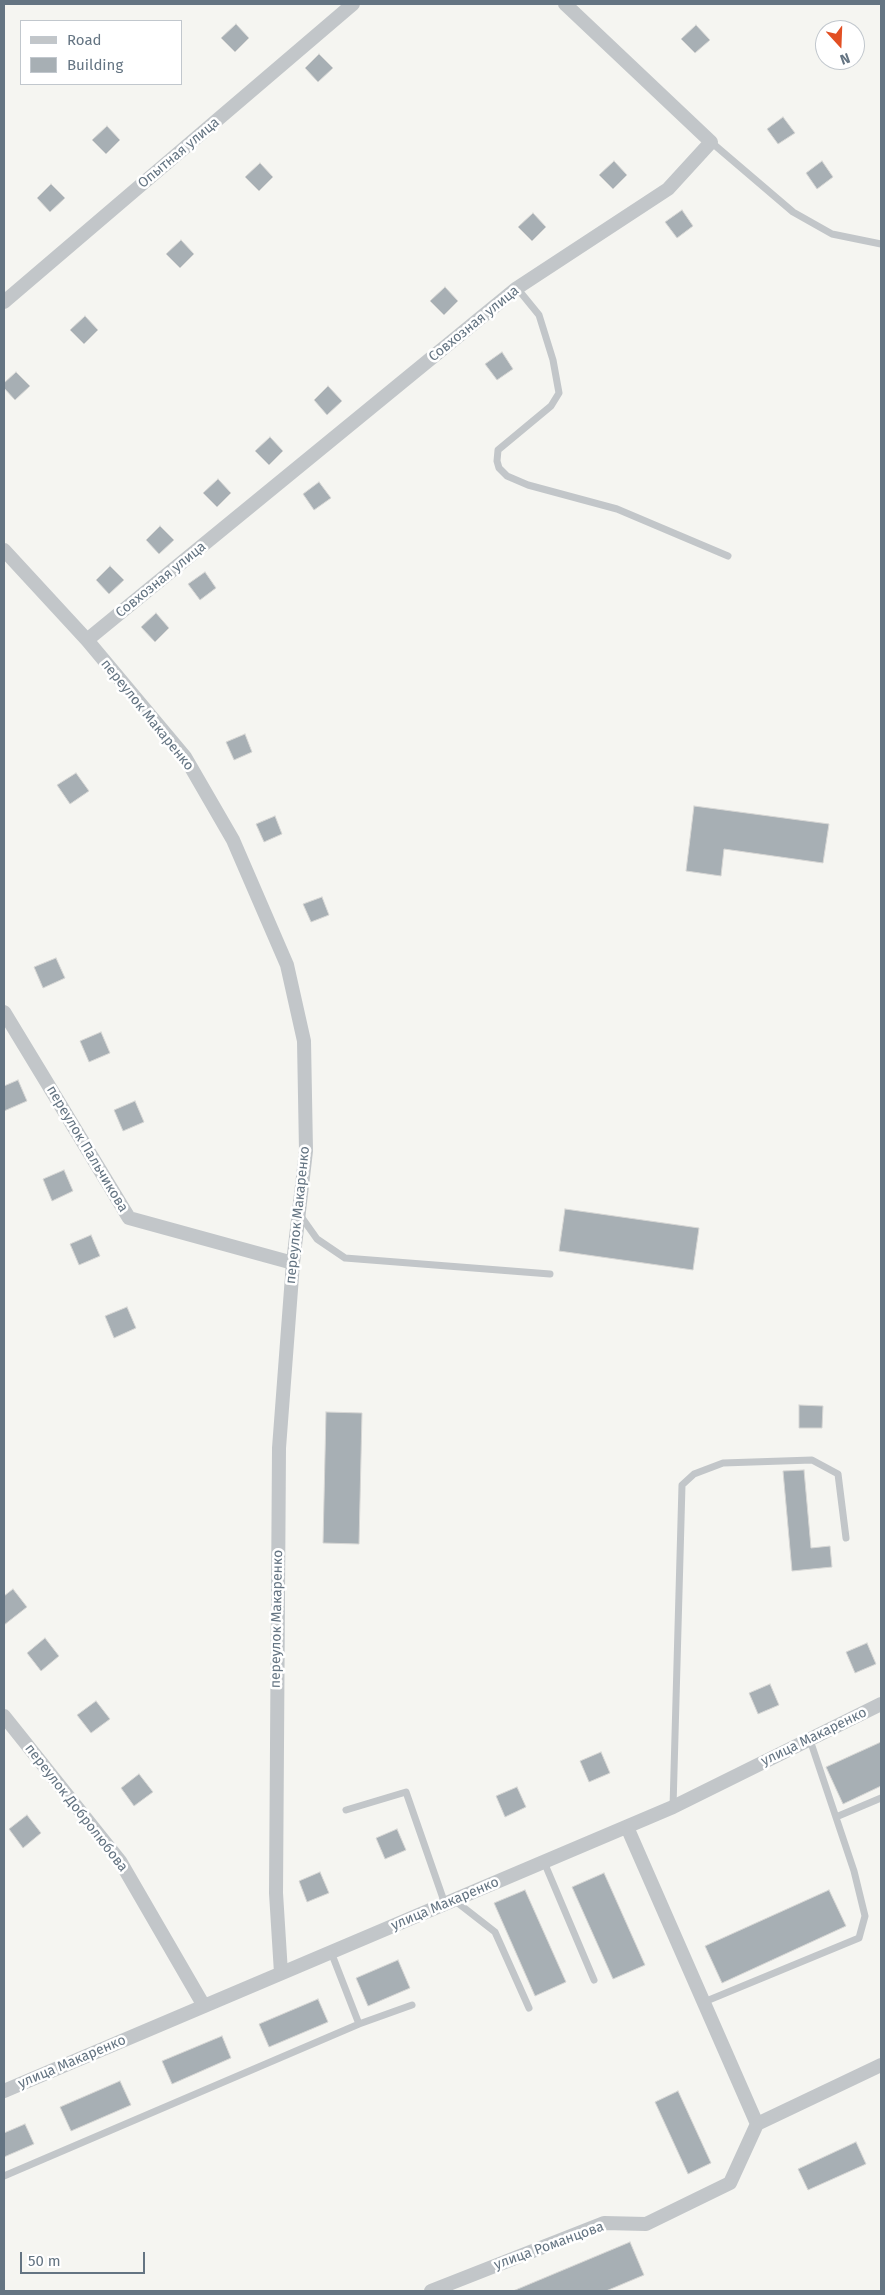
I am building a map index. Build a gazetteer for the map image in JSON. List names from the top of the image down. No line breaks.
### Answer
{"streets":{"street":["Опытная улица","Совхозная улица","переулок Макаренко","переулок Пальчикова","улица Макаренко","переулок Добролюбова","улица Романцова"]},"crossings":[["Совхозная улица","переулок Макаренко"],["переулок Макаренко","переулок Пальчикова"],["переулок Макаренко","улица Макаренко"],["улица Макаренко","переулок Добролюбова"]],"legend":["Road","Building"],"scale_bar":"50 m","north":"bottom"}
